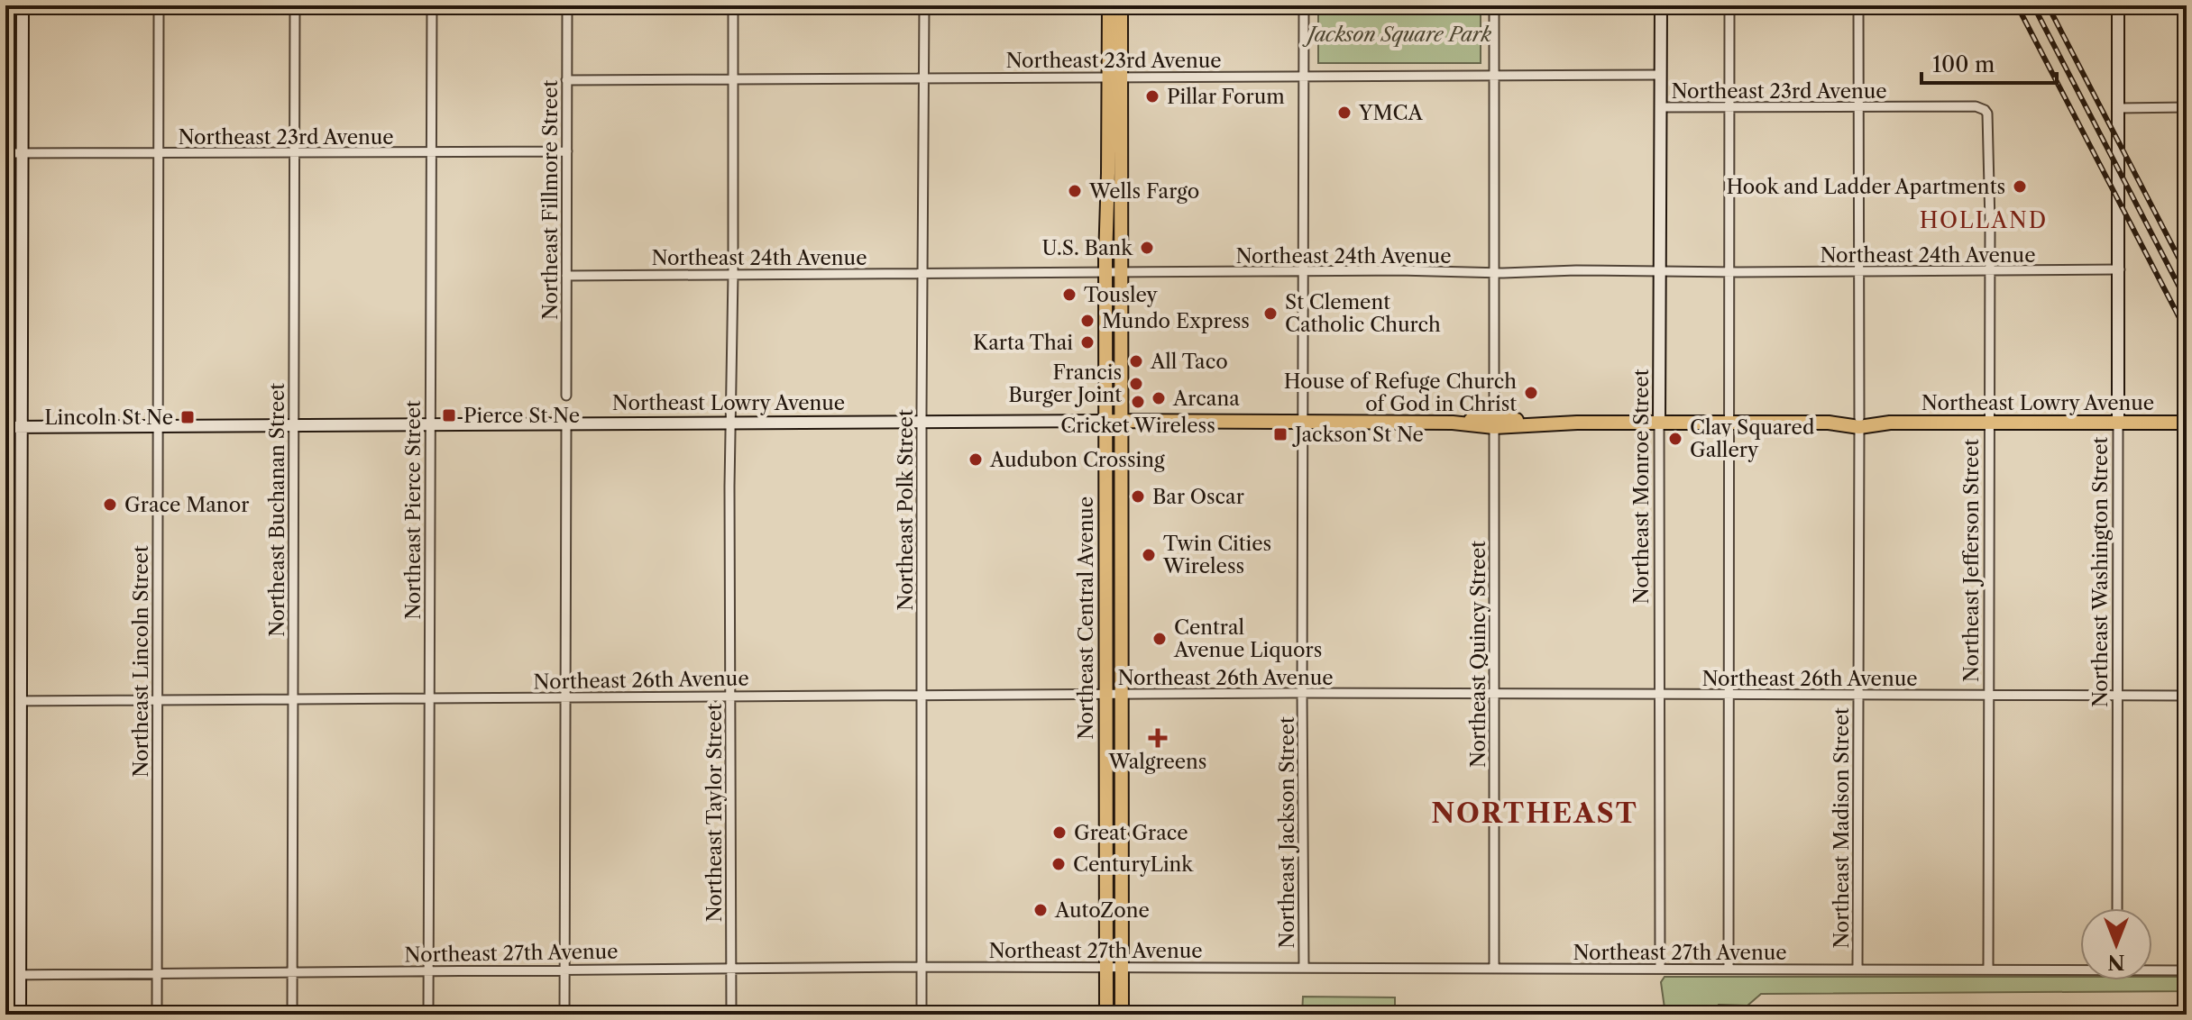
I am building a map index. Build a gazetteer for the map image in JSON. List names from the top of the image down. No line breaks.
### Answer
{"streets":{"main road":["Northeast Lowry Avenue","Northeast Monroe Street","Northeast Washington Street","Northeast Central Avenue"],"street":["Northeast 23rd Avenue","Northeast Fillmore Street","Northeast 24th Avenue","Northeast Buchanan Street","Northeast Pierce Street","Northeast Polk Street","Northeast Jefferson Street","Northeast Quincy Street","Northeast Lincoln Street","Northeast 26th Avenue","Northeast Taylor Street","Northeast Madison Street","Northeast Jackson Street","Northeast 27th Avenue"]},"crossings":[["Northeast 23rd Avenue","Northeast Fillmore Street"],["Northeast 23rd Avenue","Northeast Monroe Street"],["Northeast 23rd Avenue","Northeast Buchanan Street"],["Northeast 23rd Avenue","Northeast Pierce Street"],["Northeast 23rd Avenue","Northeast Polk Street"],["Northeast 23rd Avenue","Northeast Jefferson Street"],["Northeast 23rd Avenue","Northeast Central Avenue"],["Northeast 23rd Avenue","Northeast Quincy Street"],["Northeast 23rd Avenue","Northeast Lincoln Street"],["Northeast 23rd Avenue","Northeast Taylor Street"],["Northeast 23rd Avenue","Northeast Madison Street"],["Northeast 23rd Avenue","Northeast Jackson Street"],["Northeast Fillmore Street","Northeast 24th Avenue"],["Northeast 24th Avenue","Northeast Monroe Street"],["Northeast 24th Avenue","Northeast Polk Street"],["Northeast 24th Avenue","Northeast Jefferson Street"],["Northeast 24th Avenue","Northeast Washington Street"],["Northeast 24th Avenue","Northeast Central Avenue"],["Northeast 24th Avenue","Northeast Quincy Street"],["Northeast 24th Avenue","Northeast Taylor Street"],["Northeast 24th Avenue","Northeast Madison Street"],["Northeast 24th Avenue","Northeast Jackson Street"],["Northeast Lowry Avenue","Northeast Monroe Street"],["Northeast Lowry Avenue","Northeast Buchanan Street"],["Northeast Lowry Avenue","Northeast Pierce Street"],["Northeast Lowry Avenue","Northeast Polk Street"],["Northeast Lowry Avenue","Northeast Jefferson Street"],["Northeast Lowry Avenue","Northeast Washington Street"],["Northeast Lowry Avenue","Northeast Central Avenue"],["Northeast Lowry Avenue","Northeast Quincy Street"],["Northeast Lowry Avenue","Northeast Lincoln Street"],["Northeast Lowry Avenue","Northeast Taylor Street"],["Northeast Lowry Avenue","Northeast Madison Street"],["Northeast Lowry Avenue","Northeast Jackson Street"],["Northeast Monroe Street","Northeast 26th Avenue"],["Northeast Monroe Street","Northeast 27th Avenue"],["Northeast Buchanan Street","Northeast 26th Avenue"],["Northeast Buchanan Street","Northeast 27th Avenue"],["Northeast Pierce Street","Northeast 26th Avenue"],["Northeast Pierce Street","Northeast 27th Avenue"],["Northeast Polk Street","Northeast 26th Avenue"],["Northeast Polk Street","Northeast 27th Avenue"],["Northeast Jefferson Street","Northeast 26th Avenue"],["Northeast Jefferson Street","Northeast 27th Avenue"],["Northeast Washington Street","Northeast 26th Avenue"],["Northeast Central Avenue","Northeast 26th Avenue"],["Northeast Central Avenue","Northeast 27th Avenue"],["Northeast Quincy Street","Northeast 26th Avenue"],["Northeast Quincy Street","Northeast 27th Avenue"],["Northeast Lincoln Street","Northeast 26th Avenue"],["Northeast Lincoln Street","Northeast 27th Avenue"],["Northeast 26th Avenue","Northeast Taylor Street"],["Northeast 26th Avenue","Northeast Madison Street"],["Northeast 26th Avenue","Northeast Jackson Street"],["Northeast Taylor Street","Northeast 27th Avenue"],["Northeast Madison Street","Northeast 27th Avenue"],["Northeast Jackson Street","Northeast 27th Avenue"]],"districts":["HOLLAND","NORTHEAST"],"parks":["Jackson Square Park"],"places":{"other":["Pillar Forum","YMCA","Hook and Ladder Apartments","Wells Fargo","U.S. Bank","Tousley","St Clement Catholic Church","Mundo Express","Karta Thai","All Taco","Francis Burger Joint","House of Refuge Church of God in Christ","Arcana","Cricket Wireless","Clay Squared Gallery","Audubon Crossing","Bar Oscar","Grace Manor","Twin Cities Wireless","Central Avenue Liquors","Great Grace","CenturyLink","AutoZone"],"transit":["Pierce St Ne","Lincoln St Ne","Jackson St Ne"],"health":["Walgreens"]},"scale_bar":"100 m","north":"bottom"}
